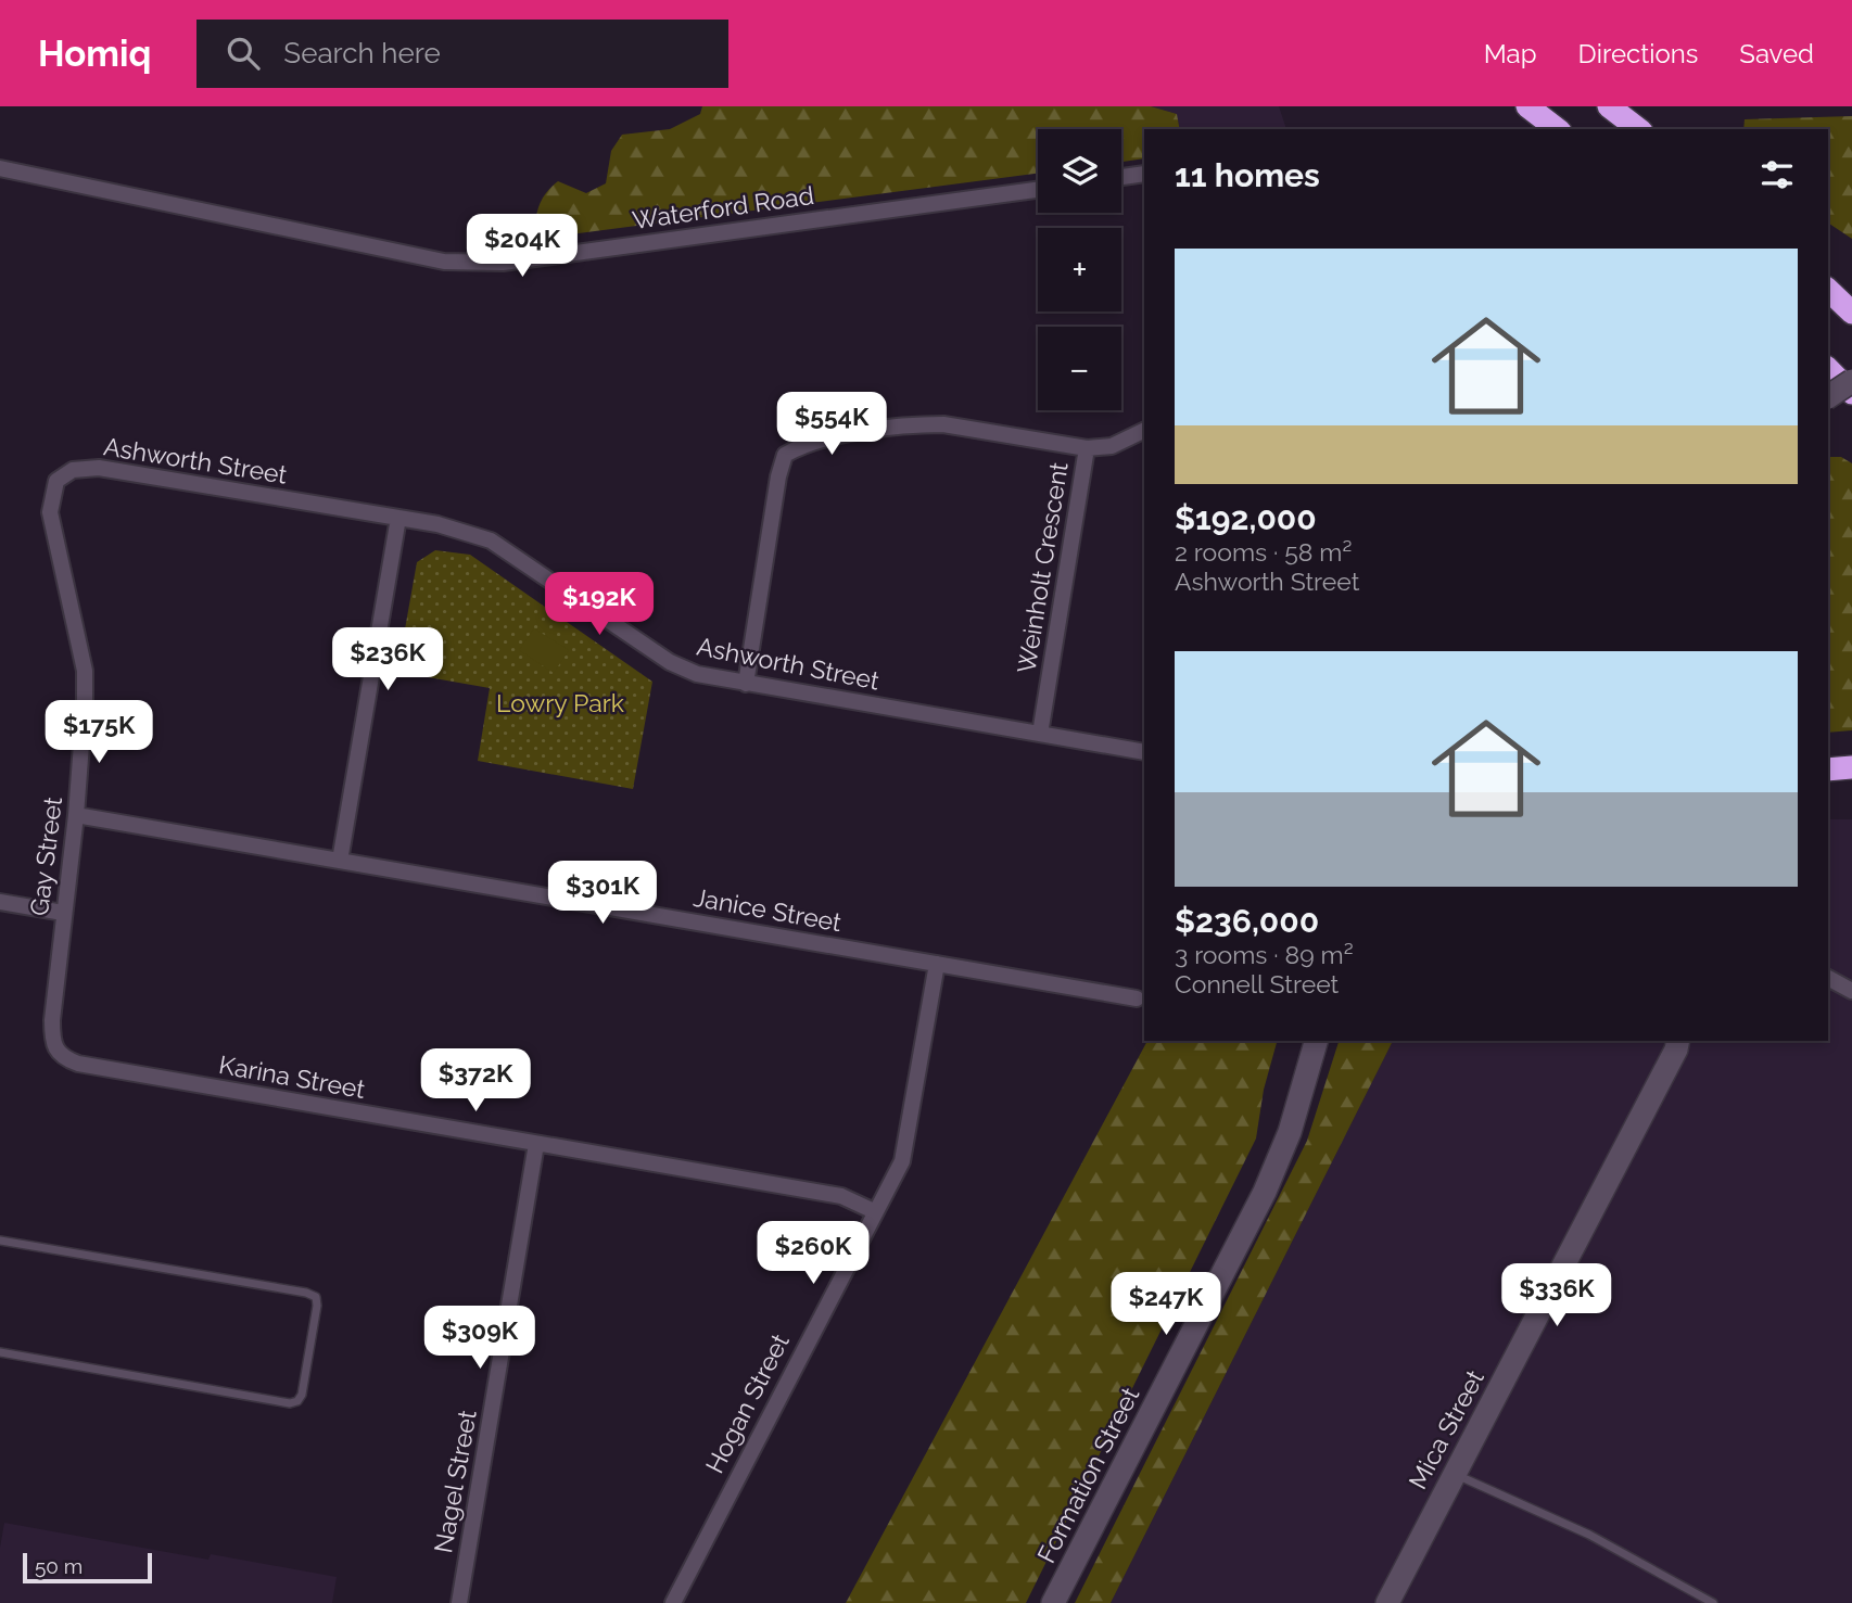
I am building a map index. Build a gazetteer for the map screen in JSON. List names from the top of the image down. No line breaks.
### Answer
{"streets":{"main road":["Mica Street","Formation Street"],"street":["Waterford Road","Ashworth Street","Weinholt Crescent","Gay Street","Janice Street","Karina Street","Hogan Street","Nagel Street"]},"crossings":[["Ashworth Street","Weinholt Crescent"],["Ashworth Street","Gay Street"],["Gay Street","Janice Street"],["Gay Street","Karina Street"],["Janice Street","Hogan Street"],["Karina Street","Hogan Street"],["Karina Street","Nagel Street"]],"parks":["Lowry Park"],"scale_bar":"50 m","page":{"header":"Homiq","search":"Search here","nav":["Map","Directions","Saved"],"map_buttons":["+","−"],"heading":"11 homes","price":["$204K","$554K","$192K","$236K","$175K","$301K","$372K","$260K","$336K","$247K","$309K"],"list":[{"name":"$192,000","note":"2 rooms · 58 m² · Ashworth Street"},{"name":"$236,000","note":"3 rooms · 89 m² · Connell Street"}],"scale":"50 m"}}
